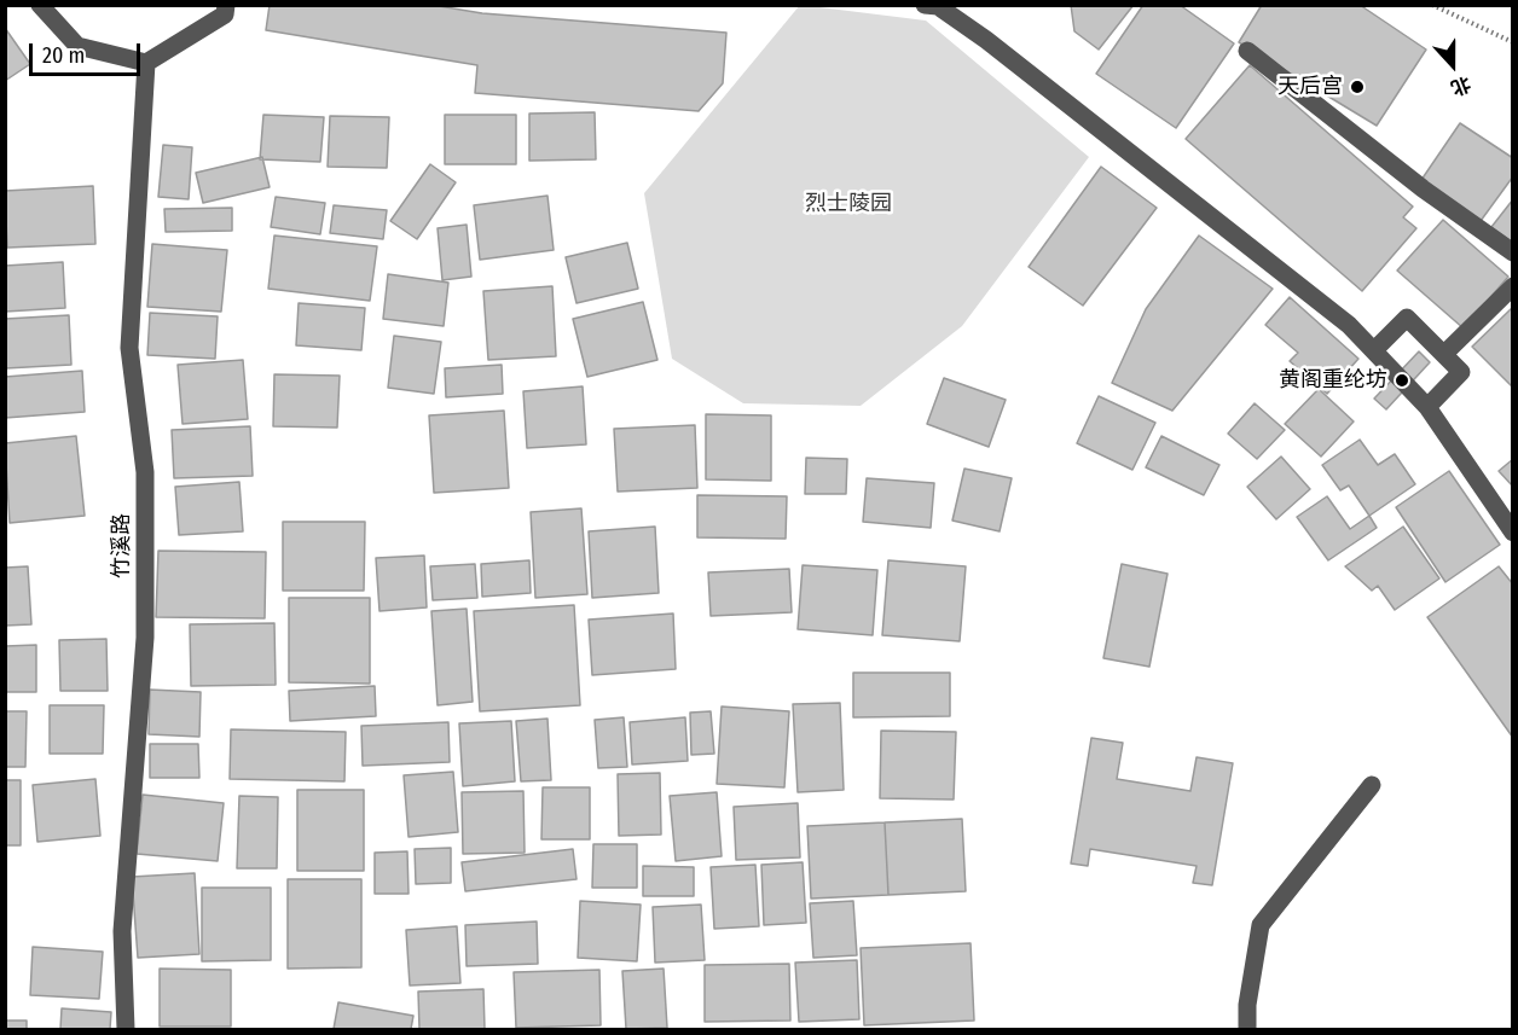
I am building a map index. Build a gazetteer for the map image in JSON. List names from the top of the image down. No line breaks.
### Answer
{"streets":{"street":["竹溪路"]},"parks":["烈士陵园"],"places":["天后宫","黄阁重纶坊"],"scale_bar":"20 m","north":"bottom"}
